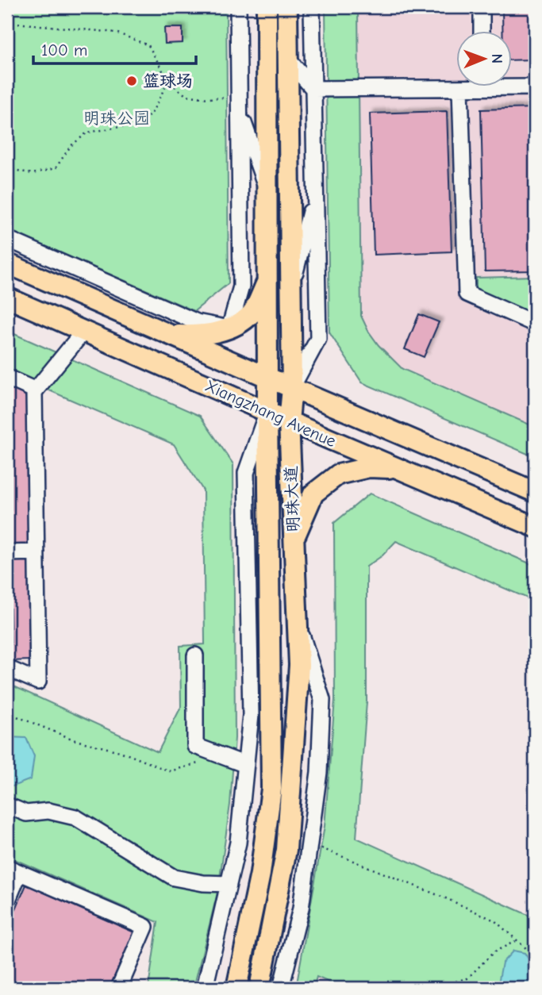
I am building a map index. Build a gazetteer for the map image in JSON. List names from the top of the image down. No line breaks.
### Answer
{"streets":{"main road":["Xiangzhang Avenue","明珠大道"]},"crossings":[["Xiangzhang Avenue","明珠大道"]],"parks":["明珠公园"],"places":["篮球场"],"scale_bar":"100 m","north":"right"}
